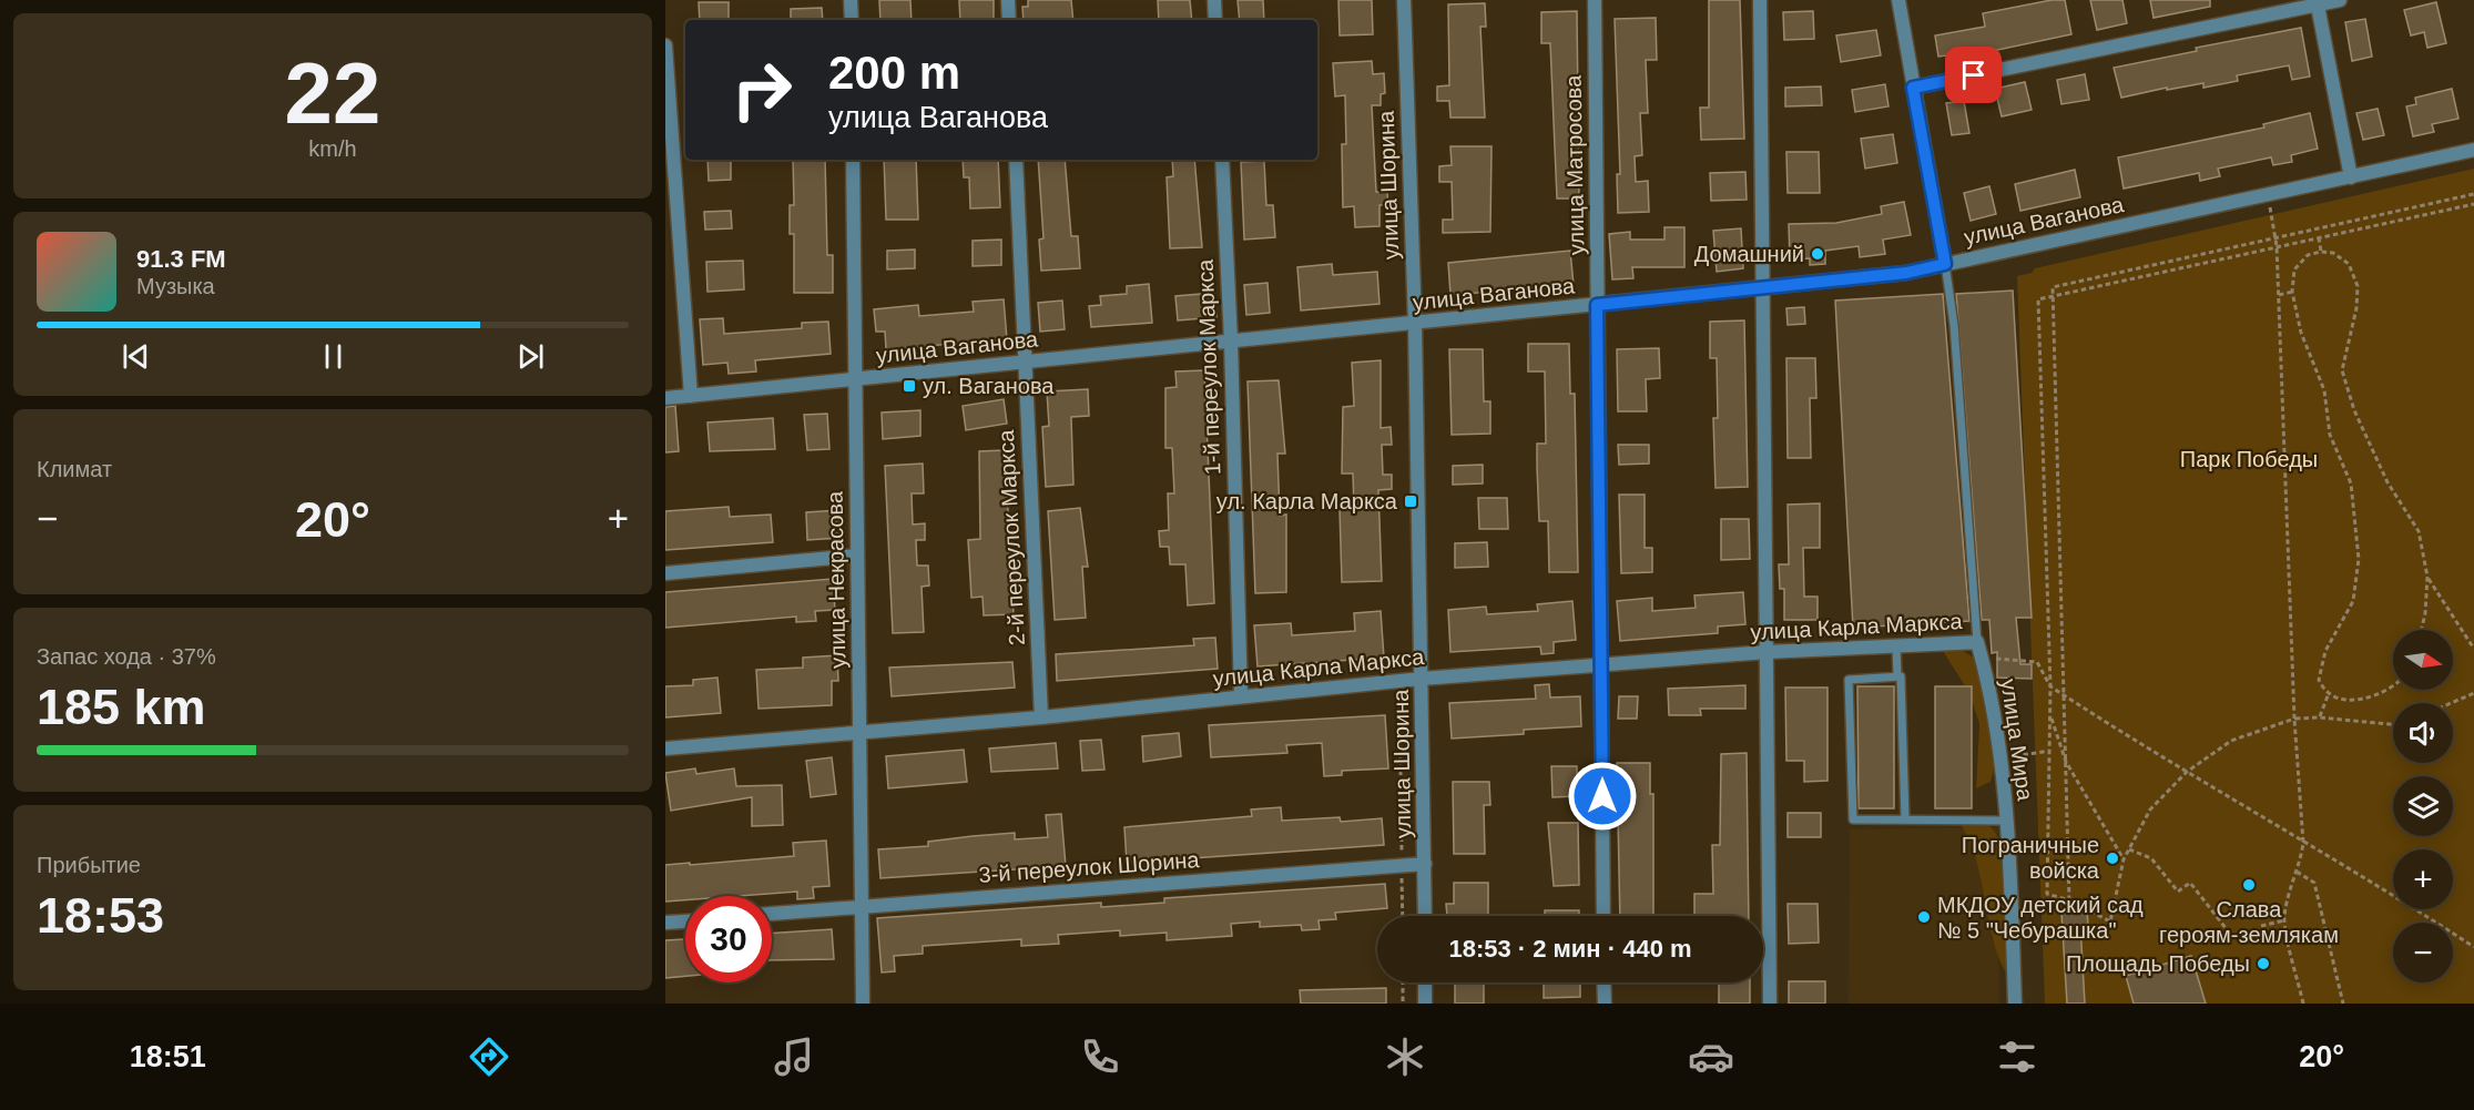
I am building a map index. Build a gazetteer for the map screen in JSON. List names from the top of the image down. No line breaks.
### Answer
{"streets":{"street":["улица Матросова","улица Шорина","улица Ваганова","1-й переулок Маркса","2-й переулок Маркса","улица Некрасова","улица Карла Маркса","улица Мира","3-й переулок Шорина"]},"crossings":[["улица Матросова","улица Ваганова"],["улица Матросова","улица Карла Маркса"],["улица Шорина","улица Ваганова"],["улица Шорина","улица Карла Маркса"],["улица Шорина","3-й переулок Шорина"],["улица Ваганова","1-й переулок Маркса"],["улица Ваганова","2-й переулок Маркса"],["улица Ваганова","улица Некрасова"],["1-й переулок Маркса","улица Карла Маркса"],["2-й переулок Маркса","улица Карла Маркса"],["улица Некрасова","улица Карла Маркса"],["улица Некрасова","3-й переулок Шорина"],["улица Карла Маркса","улица Мира"]],"parks":["Парк Победы"],"places":{"other":["Домашний","Пограничные войска","Слава героям-землякам","МКДОУ детский сад № 5 \"Чебурашка\"","Площадь Победы"],"transit":["ул. Ваганова","ул. Карла Маркса"]},"north":"right","page":{"tile":[["22","km/h"],"Климат",["Запас хода · 37%","185 km"],["Прибытие","18:53"]],"turn":["200 m","улица Ваганова"],"song":["91.3 FM","Музыка"],"heat":["−","20°","+"],"map_buttons":["+","−"],"limit":"30","trip":"18:53 · 2 мин · 440 m","tabs":["18:51","20°"]}}
